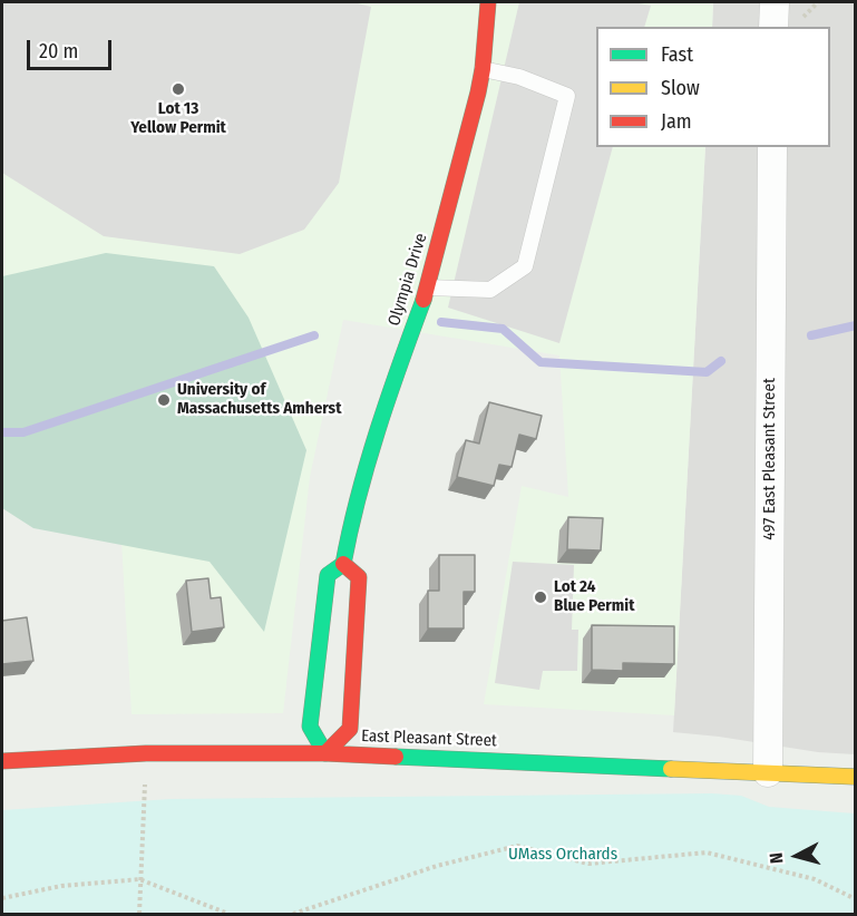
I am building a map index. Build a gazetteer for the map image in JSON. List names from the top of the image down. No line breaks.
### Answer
{"streets":{"street":["Olympia Drive","497 East Pleasant Street","East Pleasant Street"]},"crossings":[["Olympia Drive","East Pleasant Street"],["497 East Pleasant Street","East Pleasant Street"]],"parks":["UMass Orchards"],"places":["Lot 13 Yellow Permit","University of Massachusetts Amherst","Lot 24 Blue Permit"],"legend":["Fast","Slow","Jam"],"scale_bar":"20 m","north":"left"}
